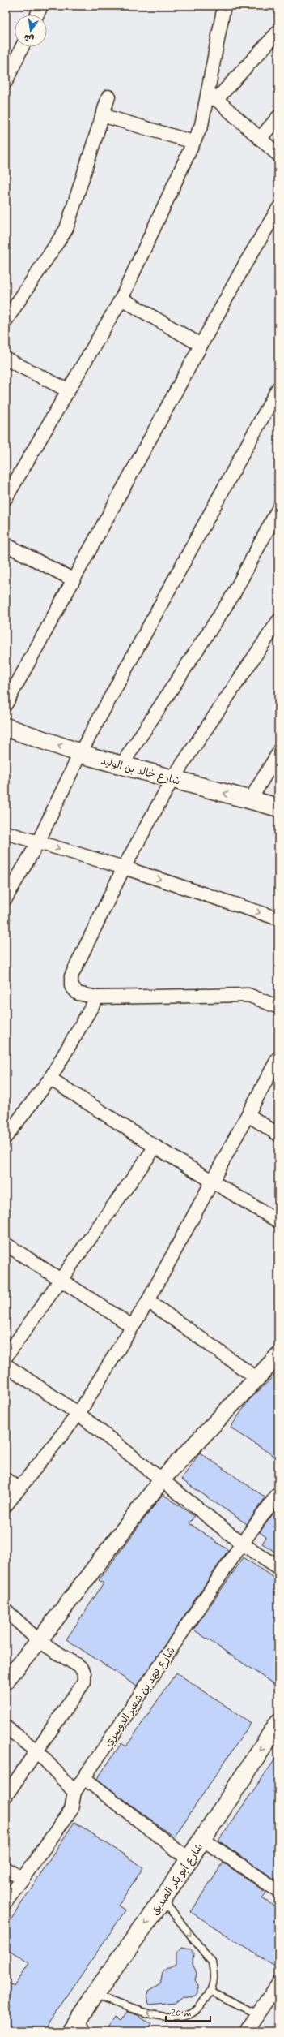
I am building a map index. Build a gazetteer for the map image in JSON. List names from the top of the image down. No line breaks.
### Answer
{"streets":{"main road":["شارع خالد بن الوليد","شارع أبو بكر الصديق"],"street":["شارع فهد بن شعير الدوسري"]},"one_way":["شارع خالد بن الوليد","شارع أبو بكر الصديق"],"scale_bar":"20 m","north":"bottom"}
